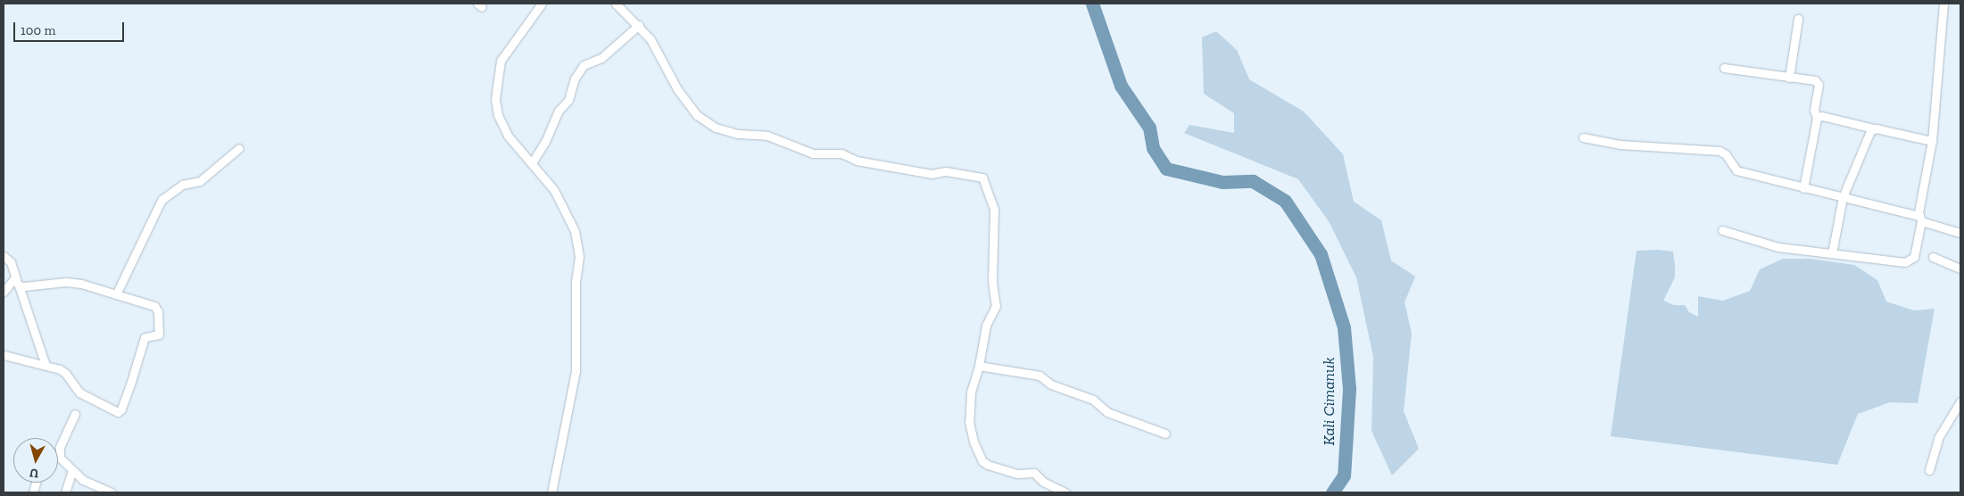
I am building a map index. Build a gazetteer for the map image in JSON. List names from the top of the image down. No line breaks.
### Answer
{"water":["Kali Cimanuk"],"scale_bar":"100 m","north":"bottom"}
